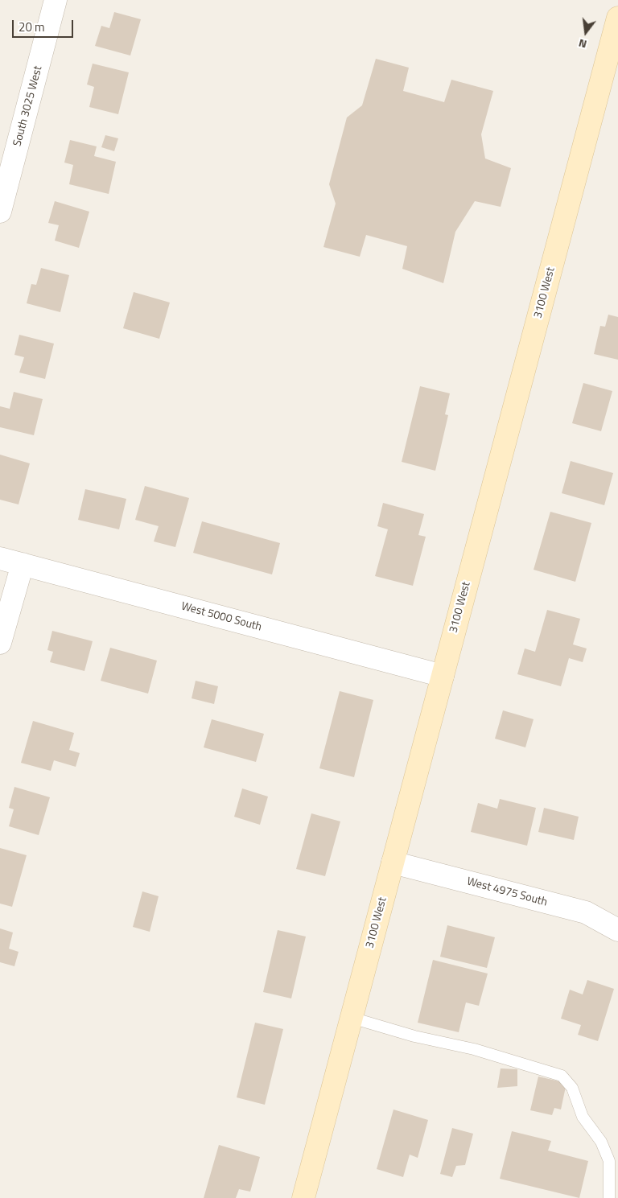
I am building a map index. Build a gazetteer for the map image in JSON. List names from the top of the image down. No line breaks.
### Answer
{"streets":{"street":["South 3025 West","3100 West","West 5000 South","West 4975 South"]},"crossings":[["3100 West","West 5000 South"],["3100 West","West 4975 South"]],"scale_bar":"20 m","north":"bottom"}
